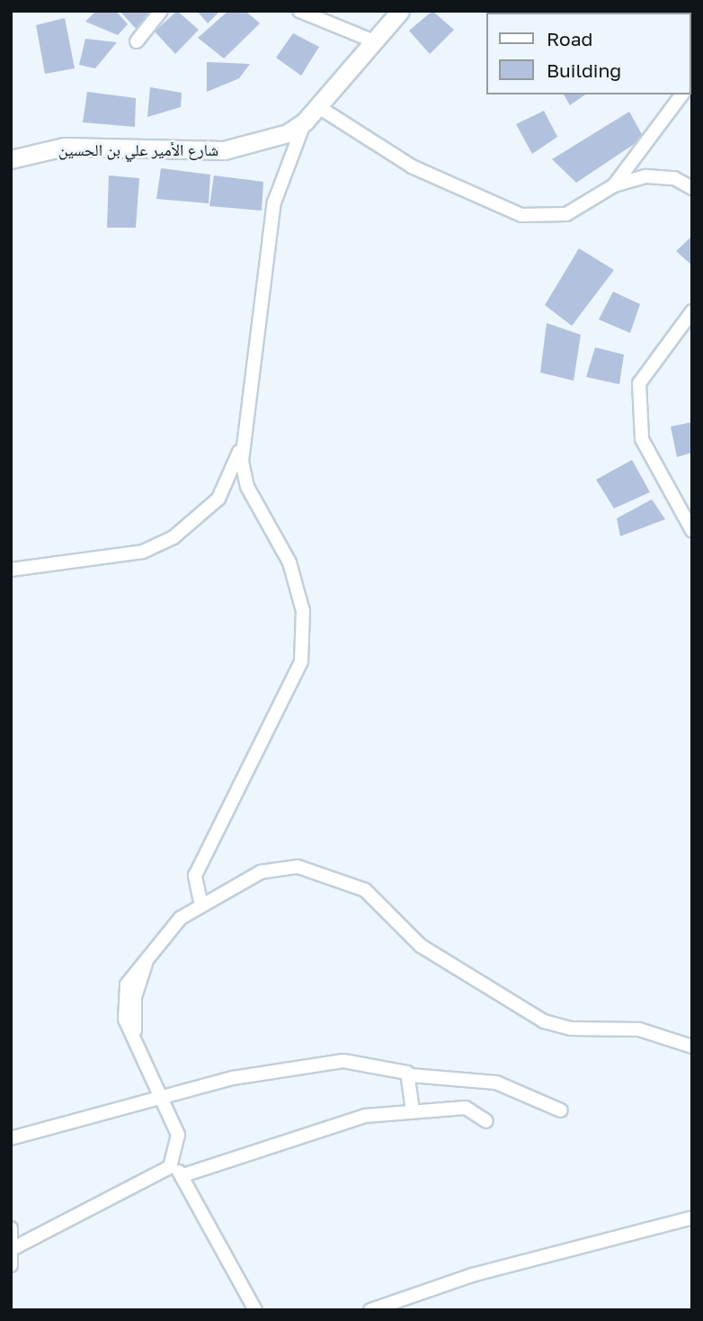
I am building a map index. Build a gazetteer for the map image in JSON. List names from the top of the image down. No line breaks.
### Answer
{"streets":{"street":["شارع الأمير علي بن الحسين"]},"legend":["Road","Building"]}
